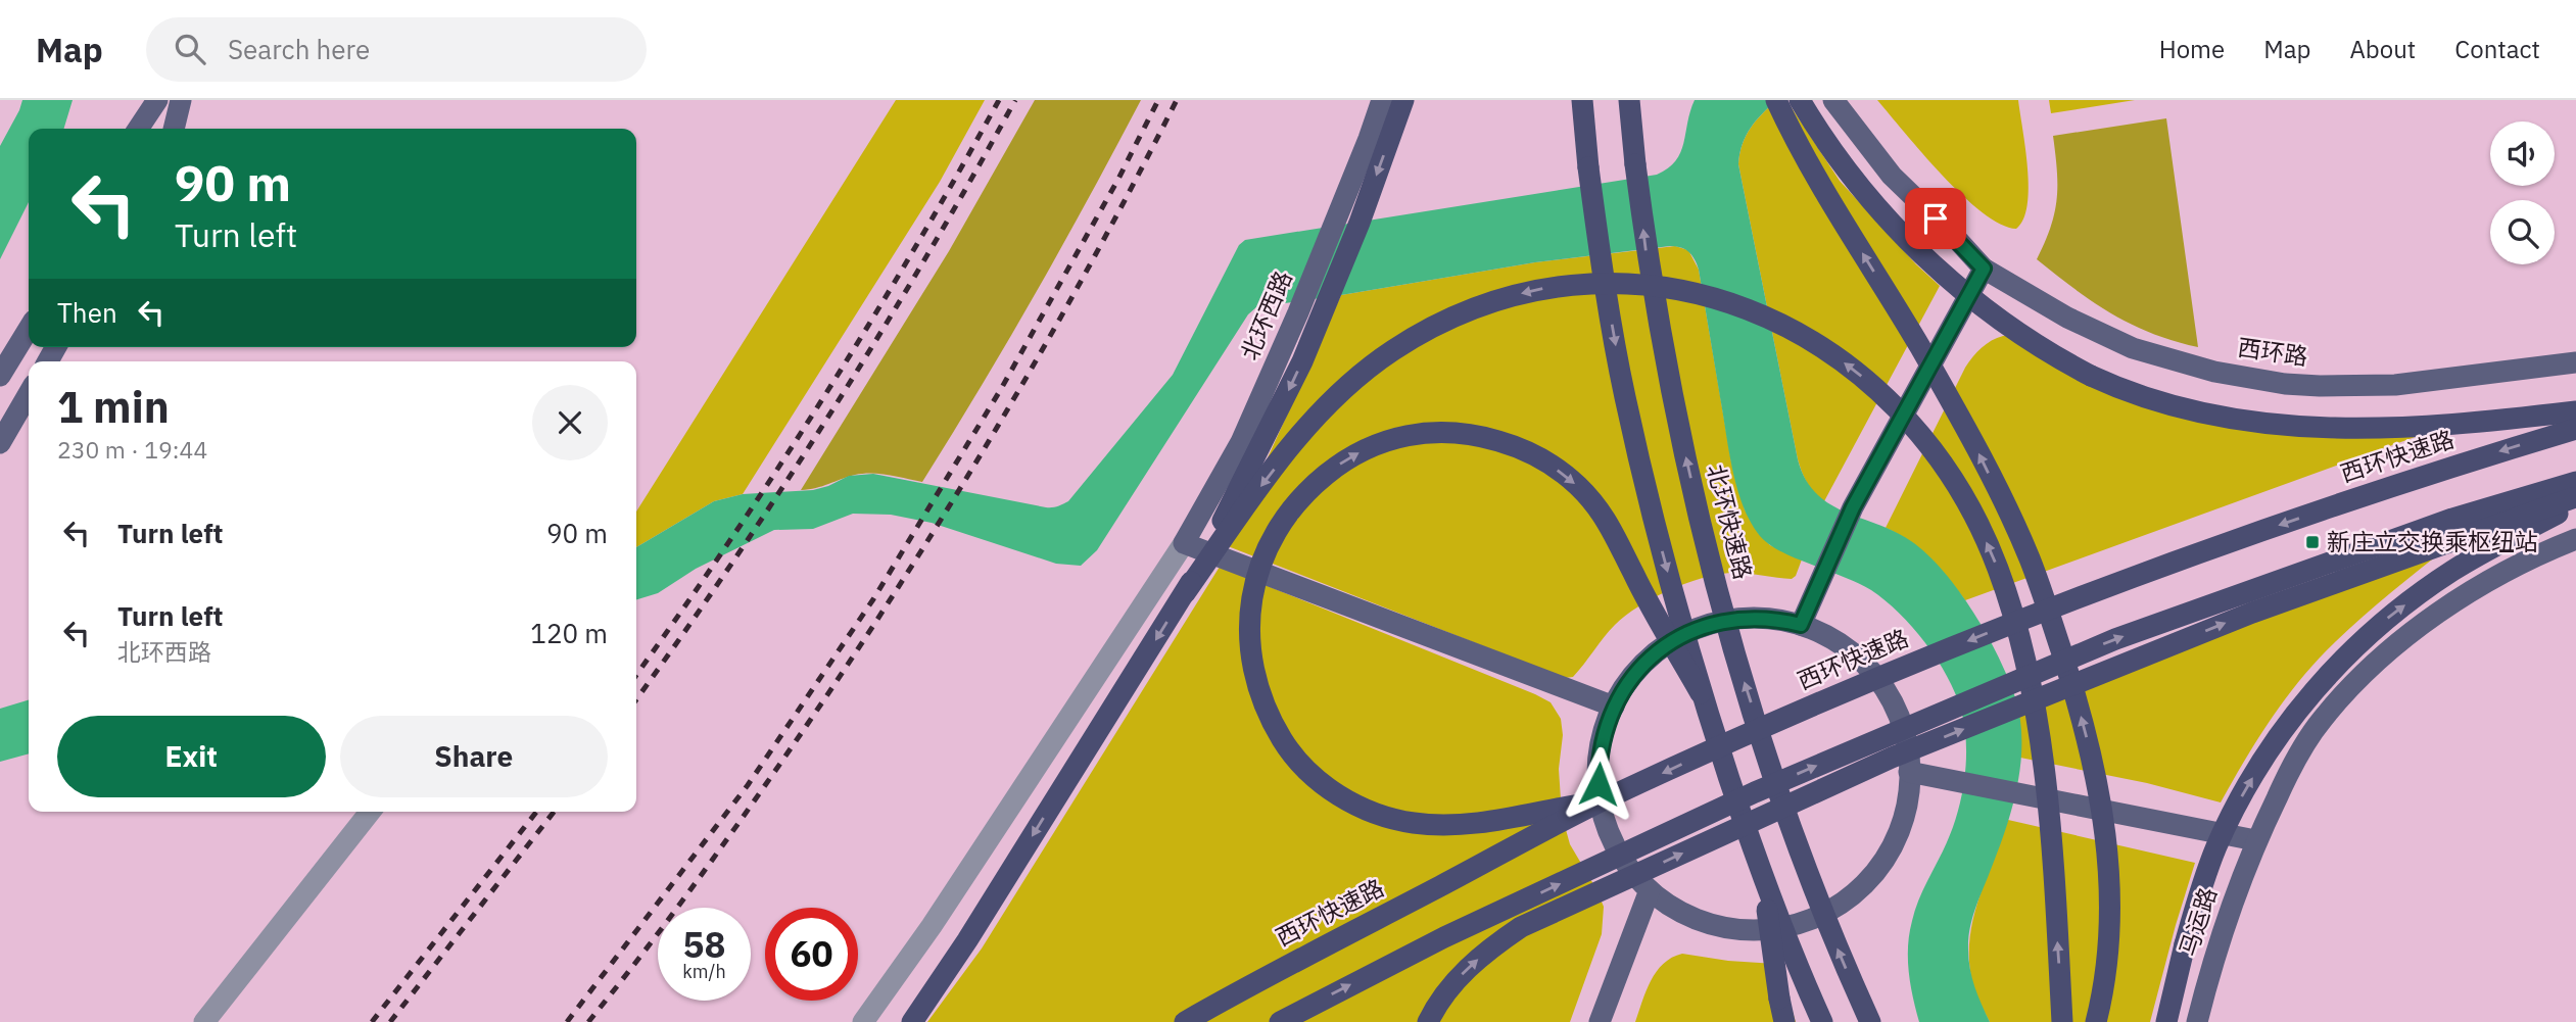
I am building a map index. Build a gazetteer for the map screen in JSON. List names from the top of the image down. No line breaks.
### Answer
{"streets":{"highway":["西环快速路","北环快速路"],"main road":["北环西路","西环路","马运路"]},"places":{"transit":["新庄立交换乘枢纽站"]},"page":{"header":"Map","search":"Search here","nav":["Home","Map","About","Contact"],"turn":["90 m","Turn left"],"then":"Then","heading":["1 min","230 m · 19:44"],"list":[{"name":"Turn left","value":"90 m"},{"name":"Turn left","note":"北环西路","value":"120 m"}],"buttons":["Exit","Share"],"speed":"58 km/h","limit":"60"}}
